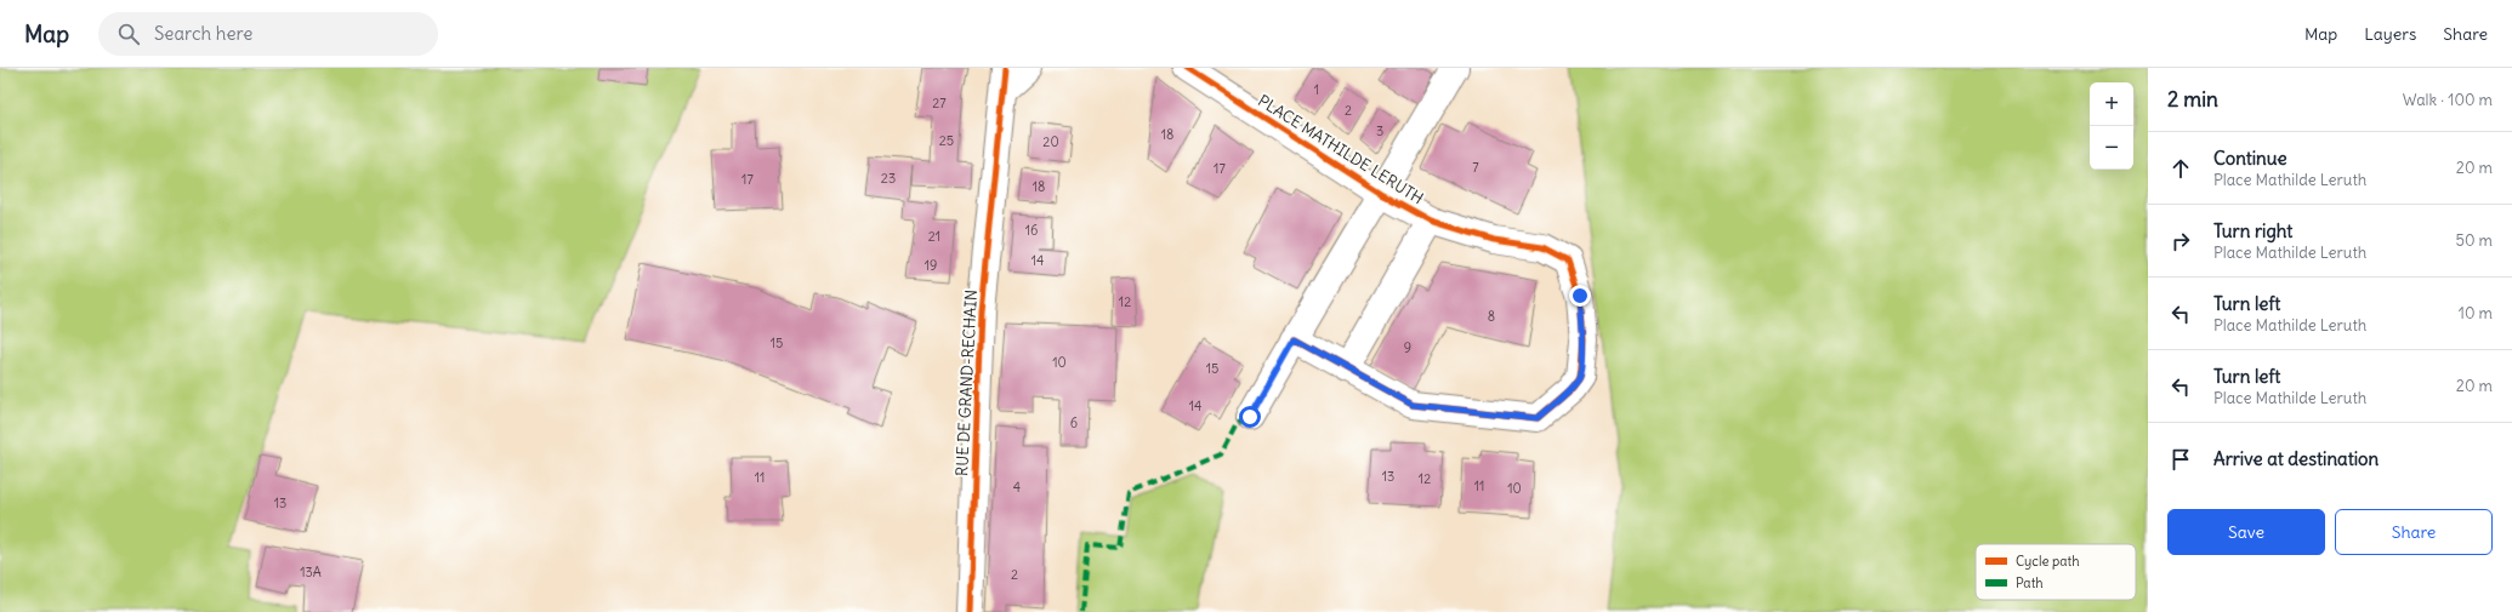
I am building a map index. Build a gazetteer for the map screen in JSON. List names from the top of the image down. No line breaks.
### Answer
{"streets":{"street":["PLACE MATHILDE LERUTH","RUE DE GRAND-RECHAIN"]},"house_numbers":["1","27","2","3","18","25","20","7","17","23","17","18","16","21","14","19","12","8","15","9","10","15","14","6","13","11","12","11","4","10","13","13A","2"],"legend":["Cycle path","Path"],"page":{"header":"Map","search":"Search here","nav":["Map","Layers","Share"],"heading":["2 min","Walk · 100 m"],"map_buttons":["+","−"],"list":[["Continue","Place Mathilde Leruth","20 m"],["Turn right","Place Mathilde Leruth","50 m"],["Turn left","Place Mathilde Leruth","10 m"],["Turn left","Place Mathilde Leruth","20 m"],"Arrive at destination"],"buttons":["Save","Share"]}}
